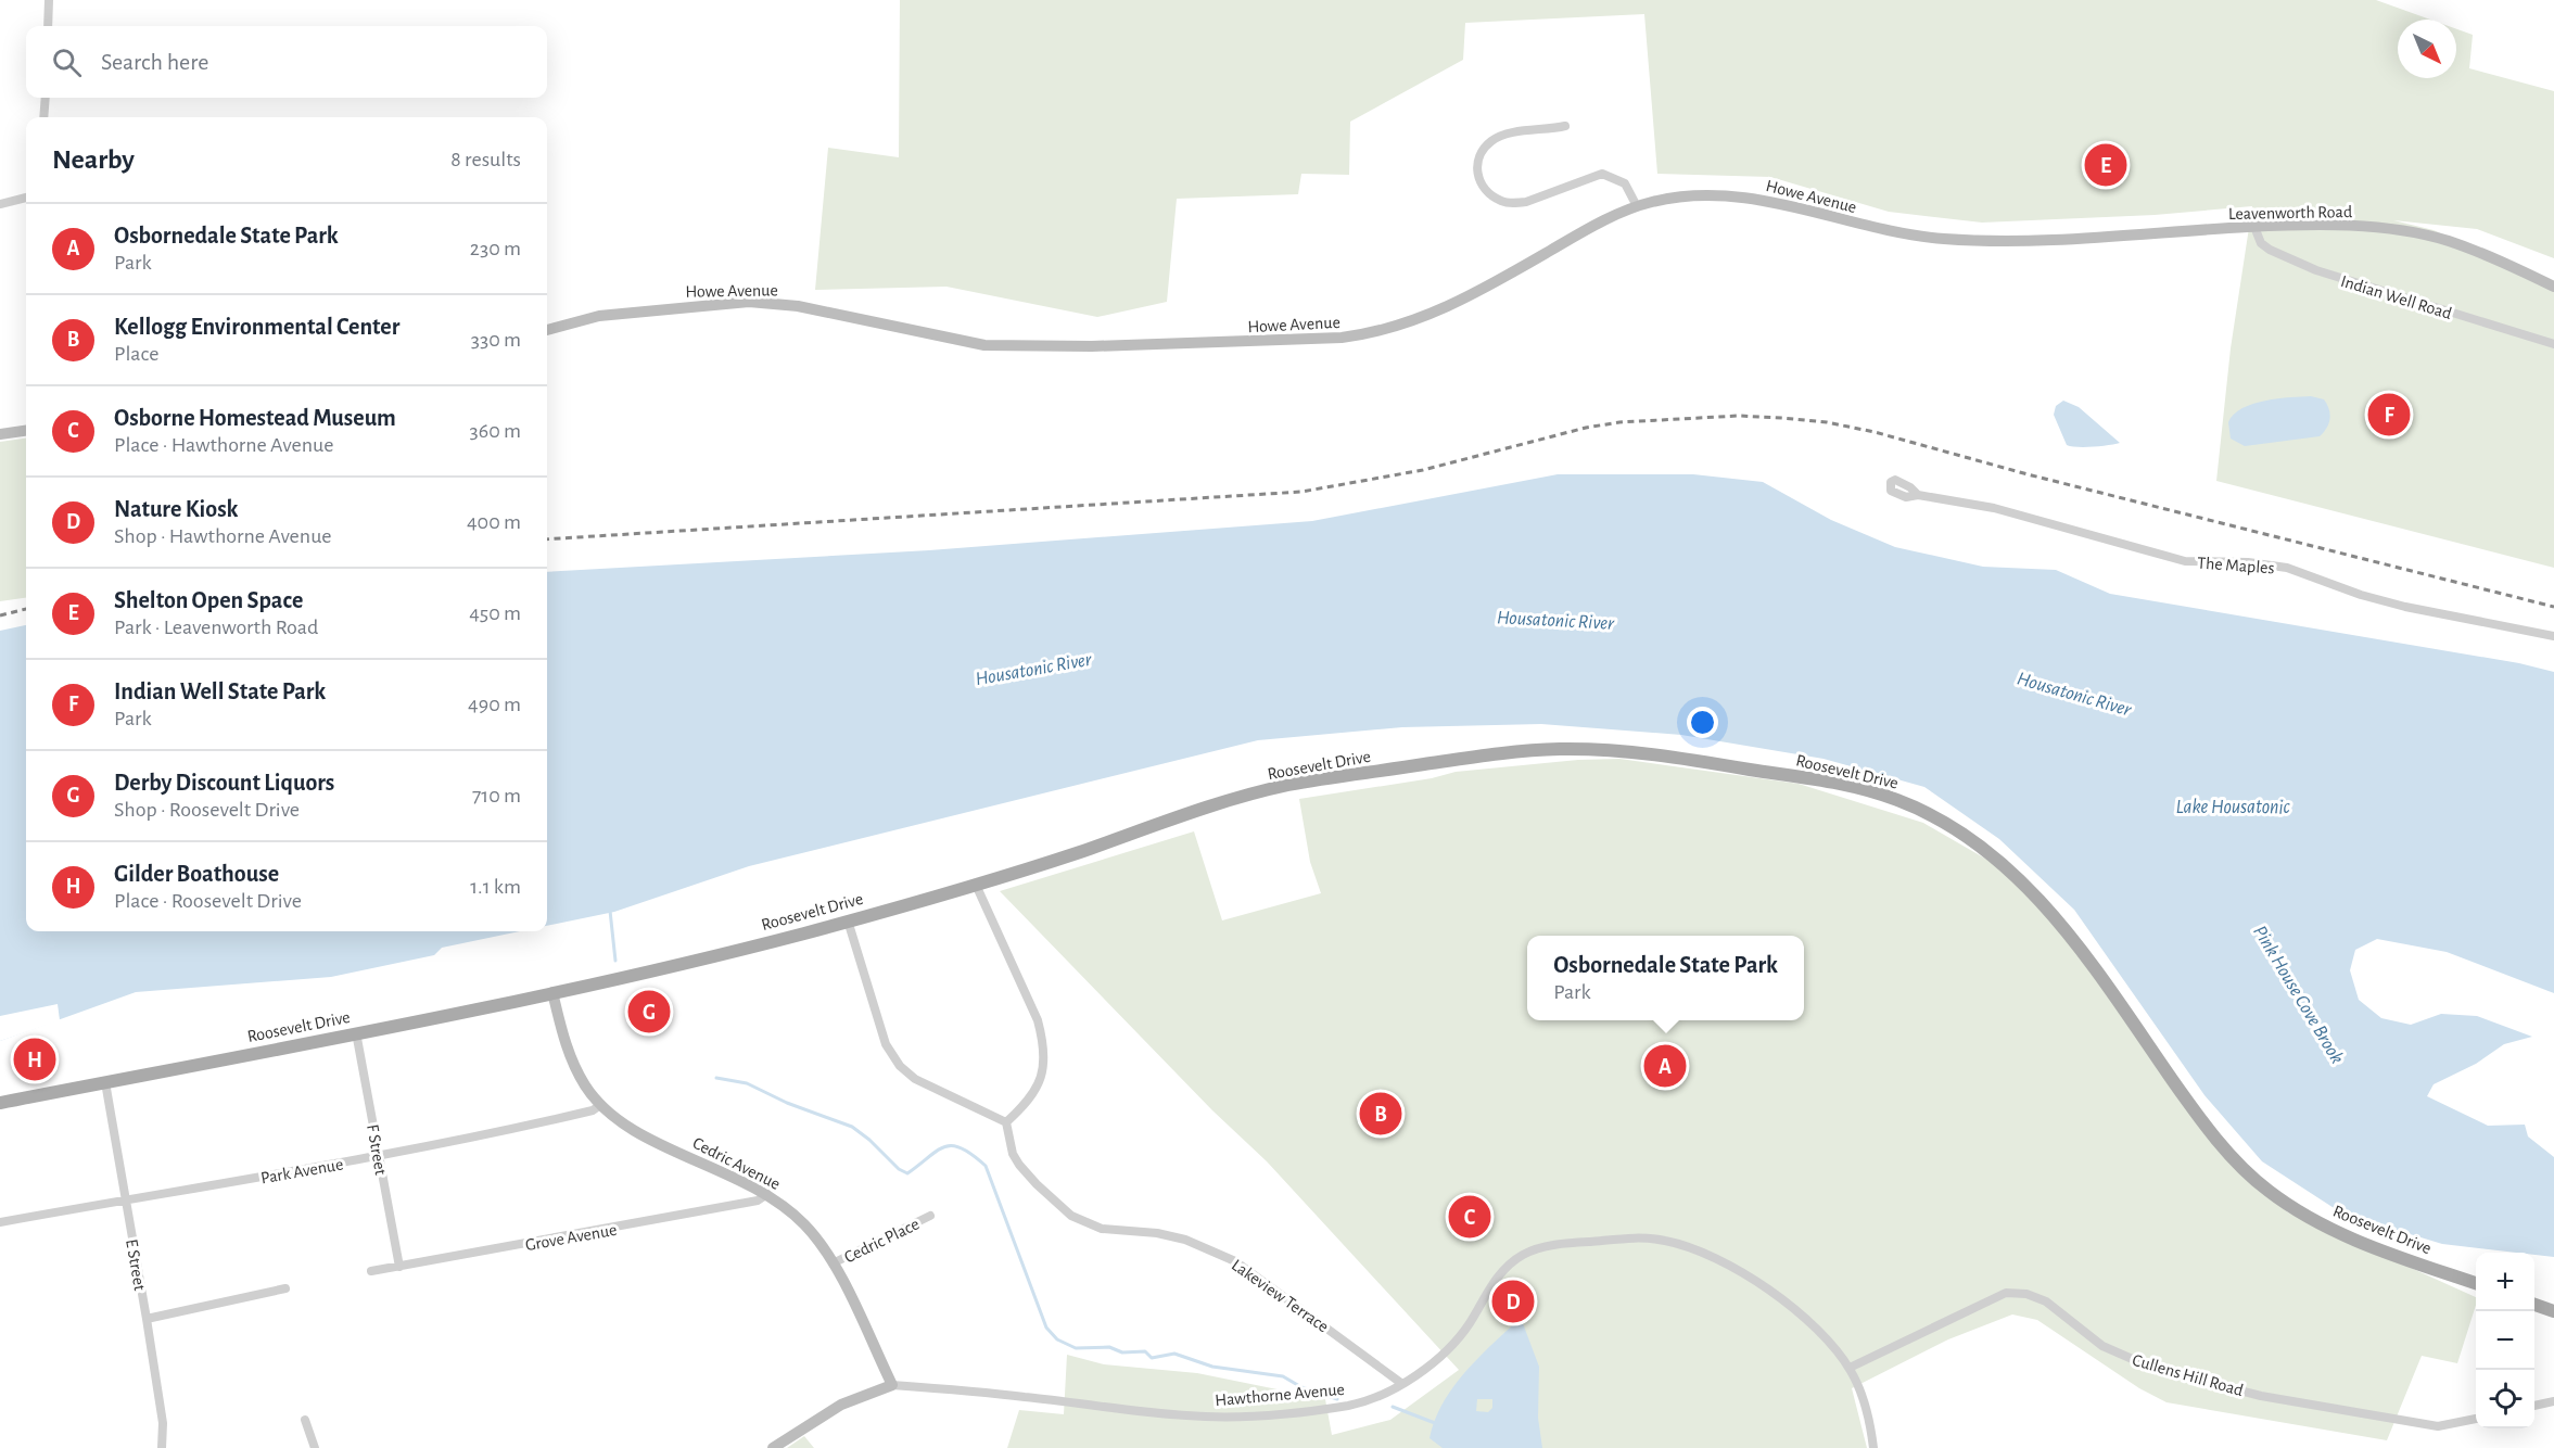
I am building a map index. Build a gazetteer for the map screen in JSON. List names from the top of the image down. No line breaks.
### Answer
{"streets":{"main road":["Howe Avenue","Leavenworth Road","Roosevelt Drive","Cedric Avenue","Hawthorne Avenue"],"street":["Indian Well Road","The Maples","F Street","Park Avenue","Grove Avenue","Cedric Place","E Street","Lakeview Terrace","Cullens Hill Road"]},"crossings":[["Howe Avenue","Leavenworth Road"],["Leavenworth Road","Indian Well Road"],["Roosevelt Drive","F Street"],["Roosevelt Drive","Cedric Avenue"],["Roosevelt Drive","E Street"],["F Street","Park Avenue"],["F Street","Grove Avenue"],["Cedric Avenue","Park Avenue"],["Cedric Avenue","Grove Avenue"],["Cedric Avenue","Cedric Place"],["Cedric Avenue","Hawthorne Avenue"],["Park Avenue","E Street"],["Lakeview Terrace","Hawthorne Avenue"],["Cullens Hill Road","Hawthorne Avenue"]],"water":["Housatonic River","Lake Housatonic","Pink House Cove Brook"],"north":"bottom right","page":{"search":"Search here","heading":["Nearby","8 results"],"pins":["E","F","G","H","A","B","C","D"],"list":[{"mark":"A","name":"Osbornedale State Park","note":"Park","value":"230 m"},{"mark":"B","name":"Kellogg Environmental Center","note":"Place","value":"330 m"},{"mark":"C","name":"Osborne Homestead Museum","note":"Place · Hawthorne Avenue","value":"360 m"},{"mark":"D","name":"Nature Kiosk","note":"Shop · Hawthorne Avenue","value":"400 m"},{"mark":"E","name":"Shelton Open Space","note":"Park · Leavenworth Road","value":"450 m"},{"mark":"F","name":"Indian Well State Park","note":"Park","value":"490 m"},{"mark":"G","name":"Derby Discount Liquors","note":"Shop · Roosevelt Drive","value":"710 m"},{"mark":"H","name":"Gilder Boathouse","note":"Place · Roosevelt Drive","value":"1.1 km"}],"popup":["Osbornedale State Park","Park"],"map_buttons":["+","−"]}}
